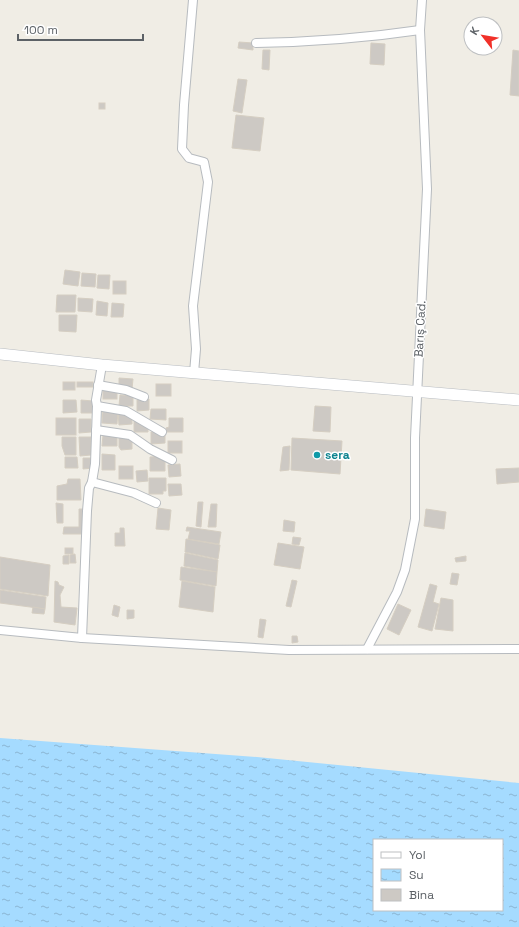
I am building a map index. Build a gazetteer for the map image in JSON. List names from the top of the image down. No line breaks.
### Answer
{"streets":{"street":["Barış Cad."]},"places":["sera"],"legend":["Yol","Su","Bina"],"scale_bar":"100 m","north":"top left"}
